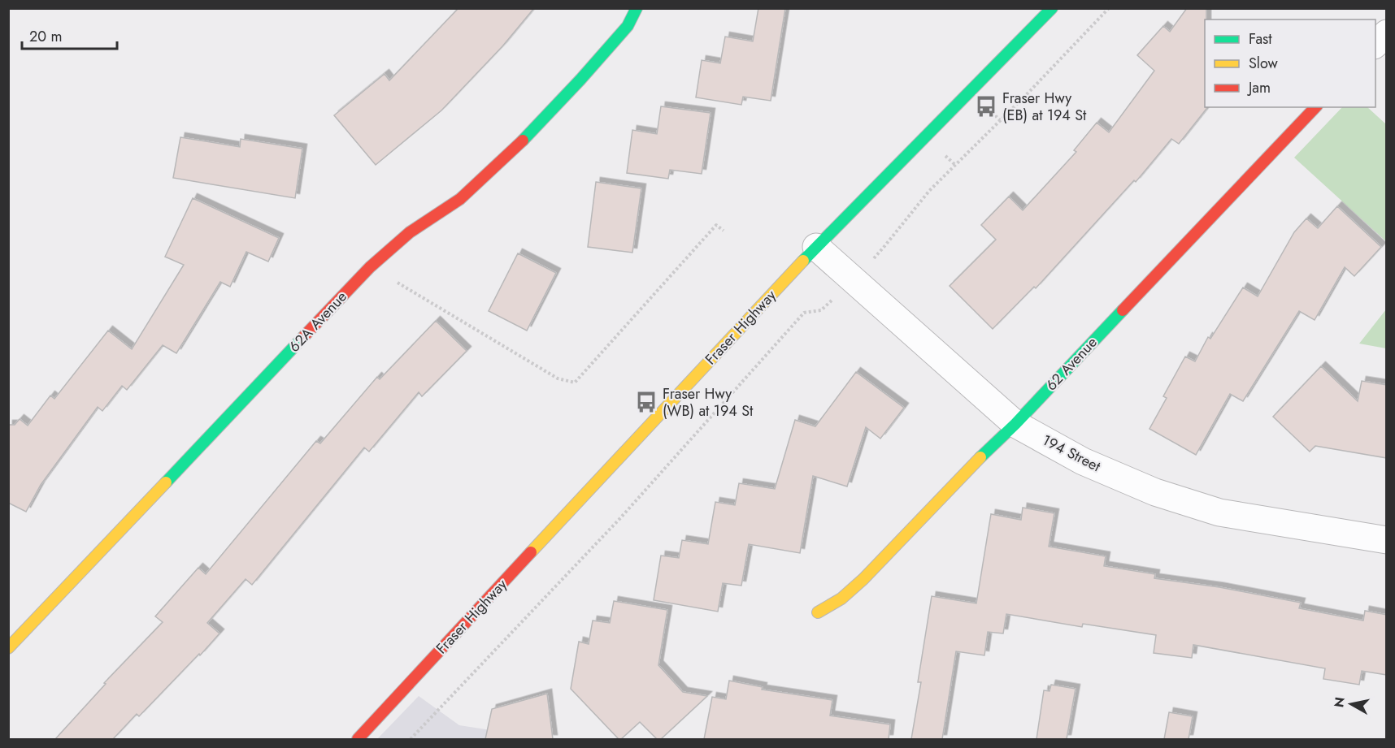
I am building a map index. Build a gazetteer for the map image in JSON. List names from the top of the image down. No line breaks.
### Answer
{"streets":{"street":["62A Avenue","Fraser Highway","62 Avenue","194 Street"]},"crossings":[["Fraser Highway","194 Street"],["62 Avenue","194 Street"]],"places":{"bus stop":["Fraser Hwy (EB) at 194 St","Fraser Hwy (WB) at 194 St"]},"legend":["Fast","Slow","Jam"],"scale_bar":"20 m","north":"left"}
